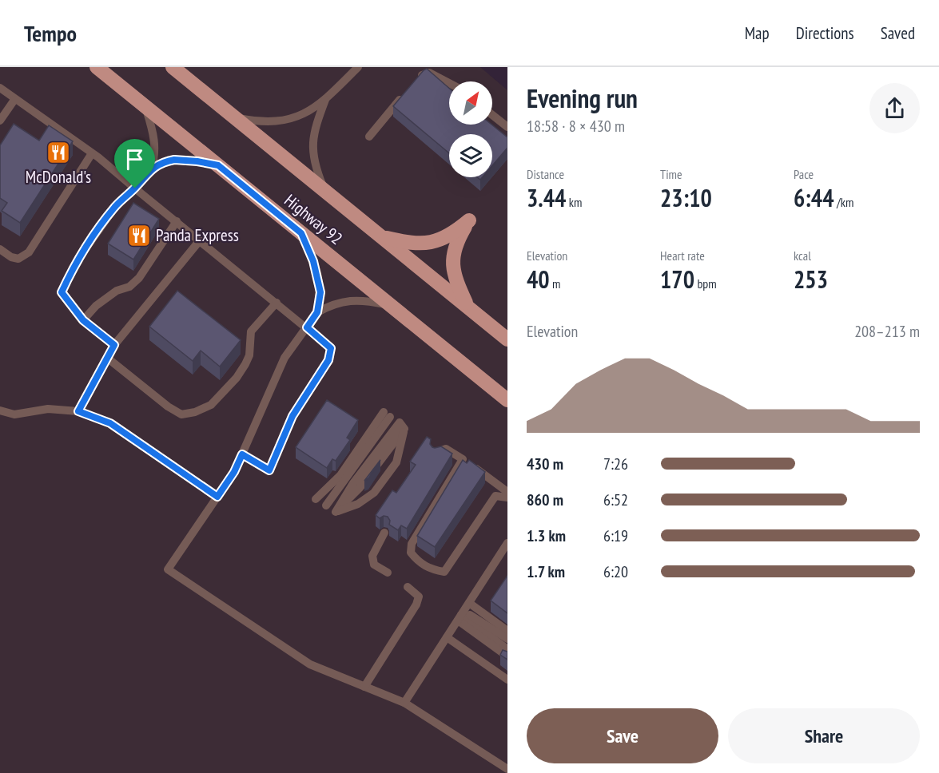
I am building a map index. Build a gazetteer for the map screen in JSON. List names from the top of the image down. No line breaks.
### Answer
{"streets":{"main road":["Highway 92"]},"places":{"restaurant":["McDonald's","Panda Express"]},"north":"top right","page":{"header":"Tempo","nav":["Map","Directions","Saved"],"heading":["Evening run","18:58 · 8 × 430 m"],"stats":[["Distance","3.44 km"],["Time","23:10"],["Pace","6:44 /km"],["Elevation","40 m"],["Heart rate","170 bpm"],["kcal","253"]],"chart":["Elevation","208–213 m"],"list":[{"name":"430 m","note":"7:26"},{"name":"860 m","note":"6:52"},{"name":"1.3 km","note":"6:19"},{"name":"1.7 km","note":"6:20"}],"buttons":["Save","Share"]}}
